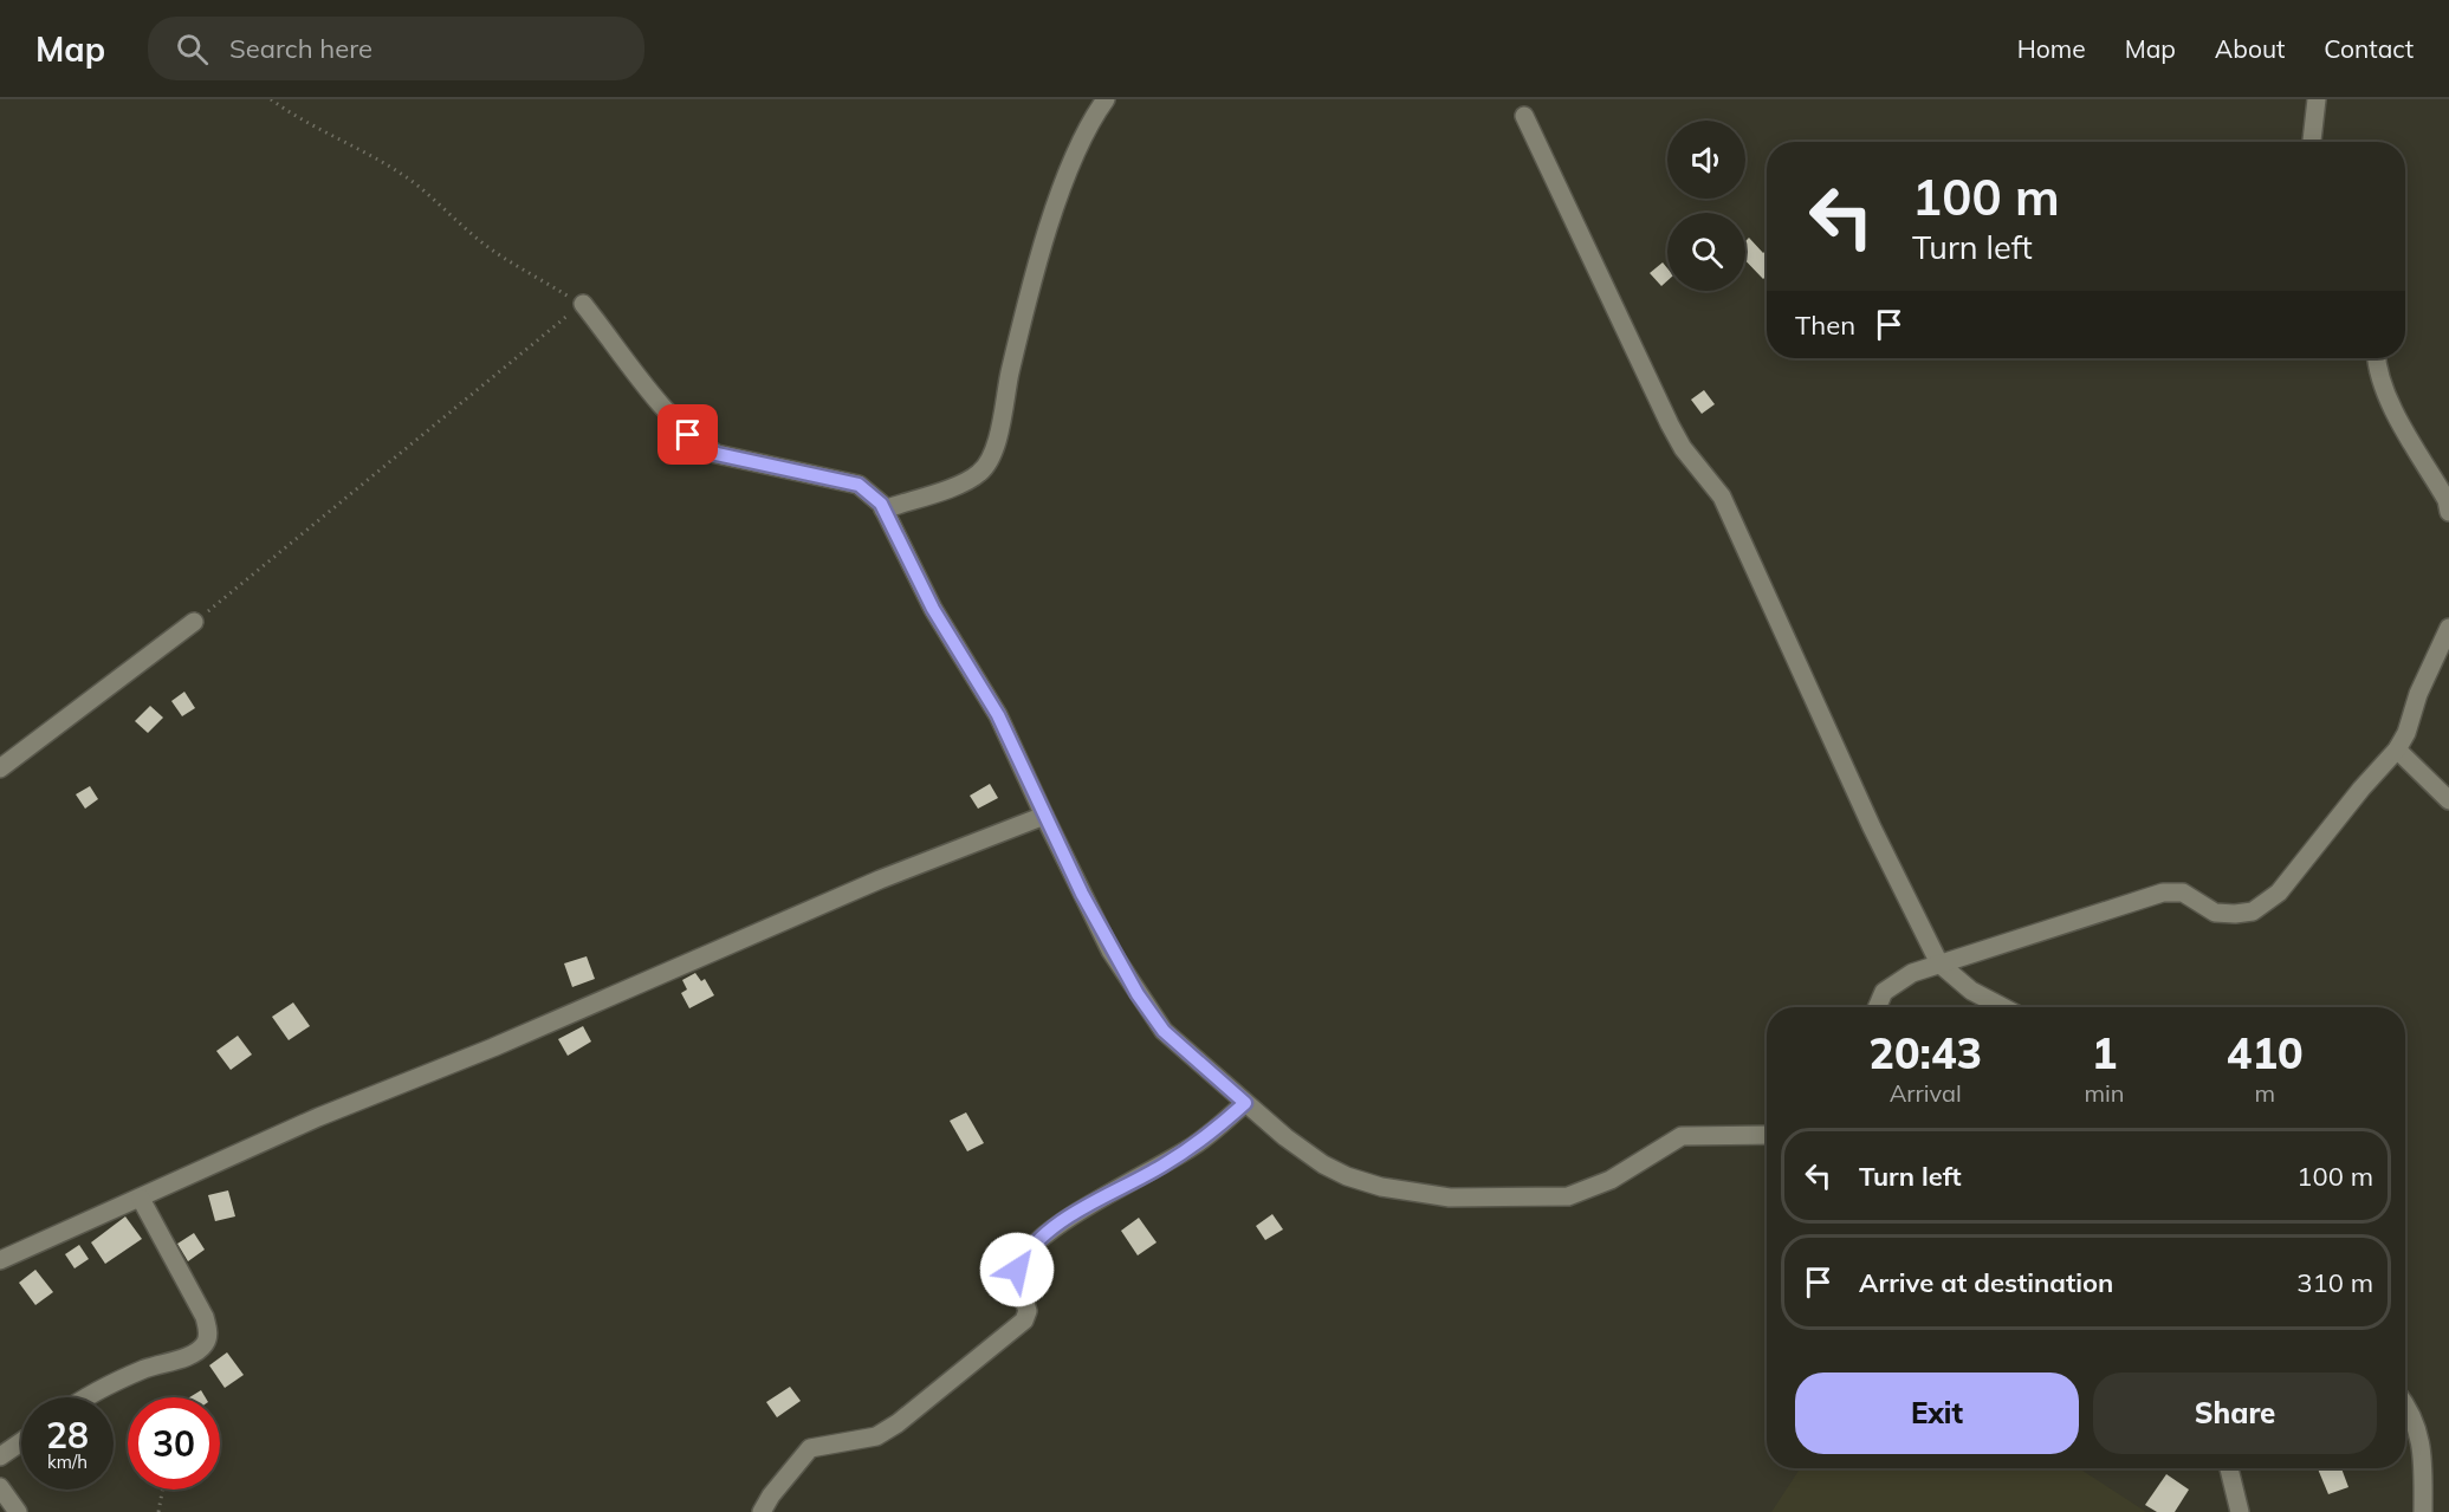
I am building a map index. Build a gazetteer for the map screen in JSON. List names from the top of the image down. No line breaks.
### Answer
{"page":{"header":"Map","search":"Search here","nav":["Home","Map","About","Contact"],"turn":["100 m","Turn left"],"then":"Then","eta":["20:43","Arrival","1","min","410","m"],"list":[{"name":"Turn left","value":"100 m"},{"name":"Arrive at destination","value":"310 m"}],"buttons":["Exit","Share"],"speed":"28 km/h","limit":"30"}}
